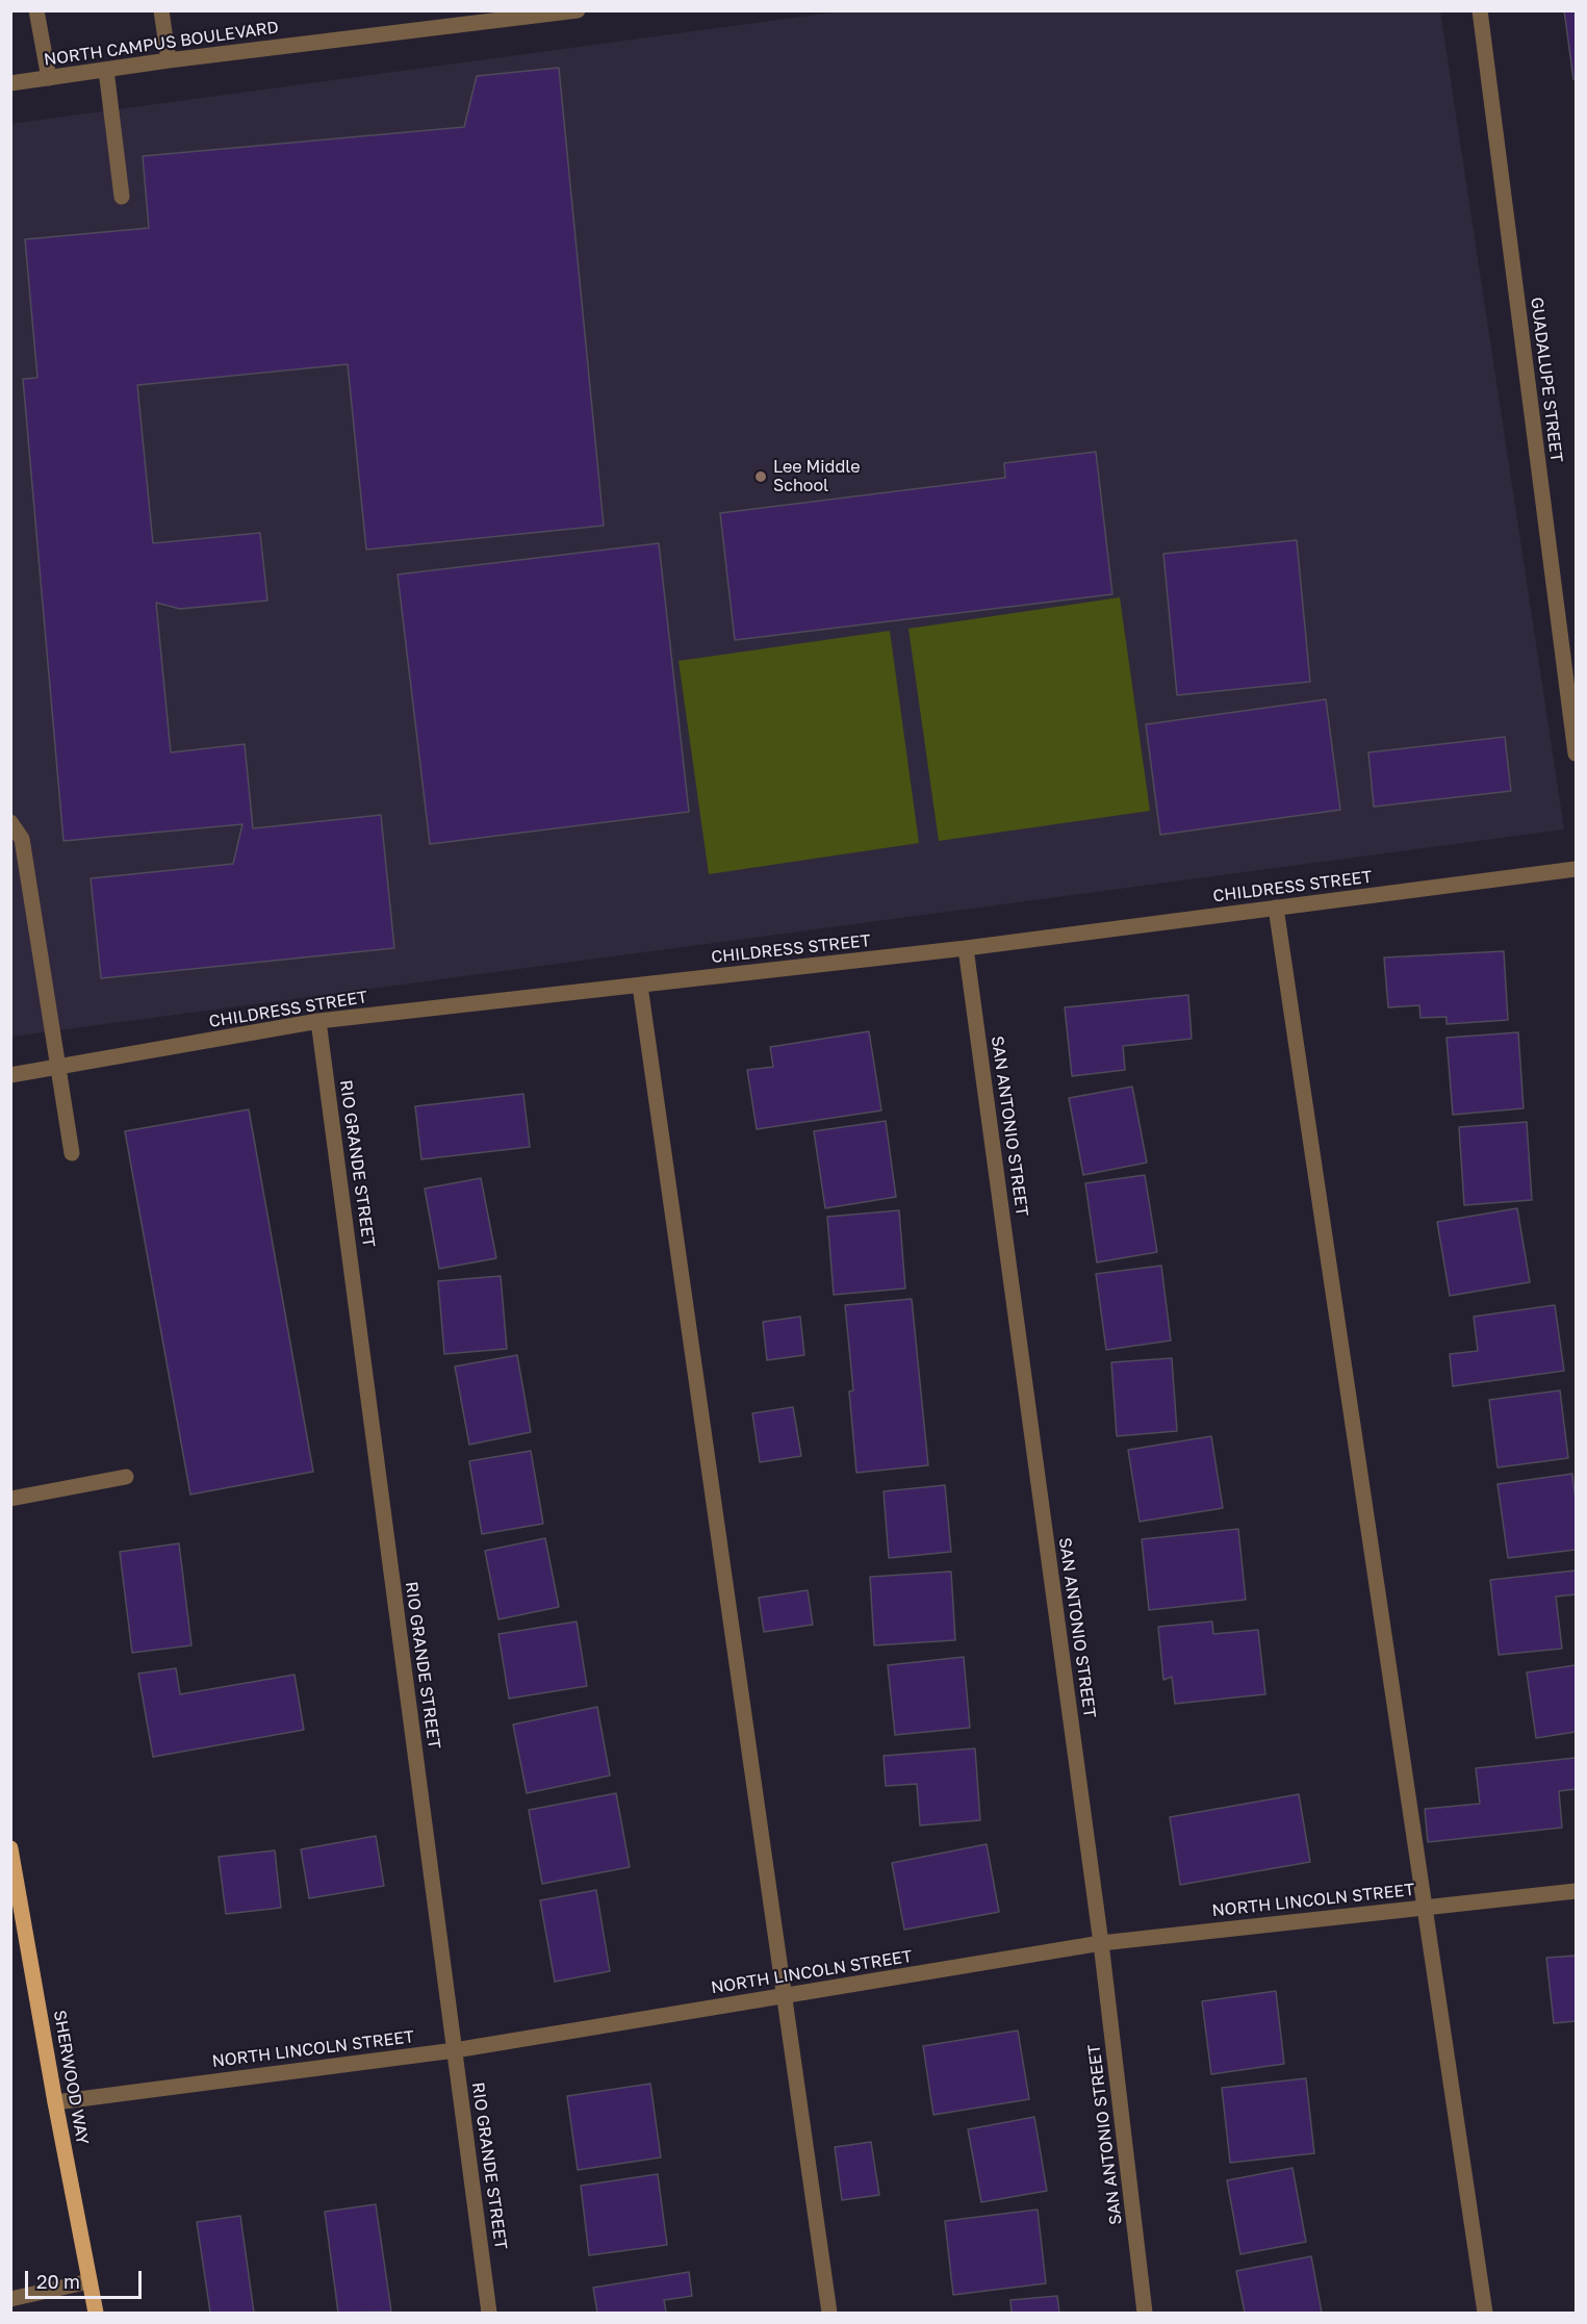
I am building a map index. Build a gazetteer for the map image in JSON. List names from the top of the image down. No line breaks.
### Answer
{"streets":{"main road":["SHERWOOD WAY"],"street":["NORTH CAMPUS BOULEVARD","GUADALUPE STREET","CHILDRESS STREET","SAN ANTONIO STREET","RIO GRANDE STREET","NORTH LINCOLN STREET"]},"crossings":[["CHILDRESS STREET","SAN ANTONIO STREET"],["CHILDRESS STREET","RIO GRANDE STREET"],["SAN ANTONIO STREET","NORTH LINCOLN STREET"],["RIO GRANDE STREET","NORTH LINCOLN STREET"],["NORTH LINCOLN STREET","SHERWOOD WAY"]],"places":["Lee Middle School"],"scale_bar":"20 m"}
